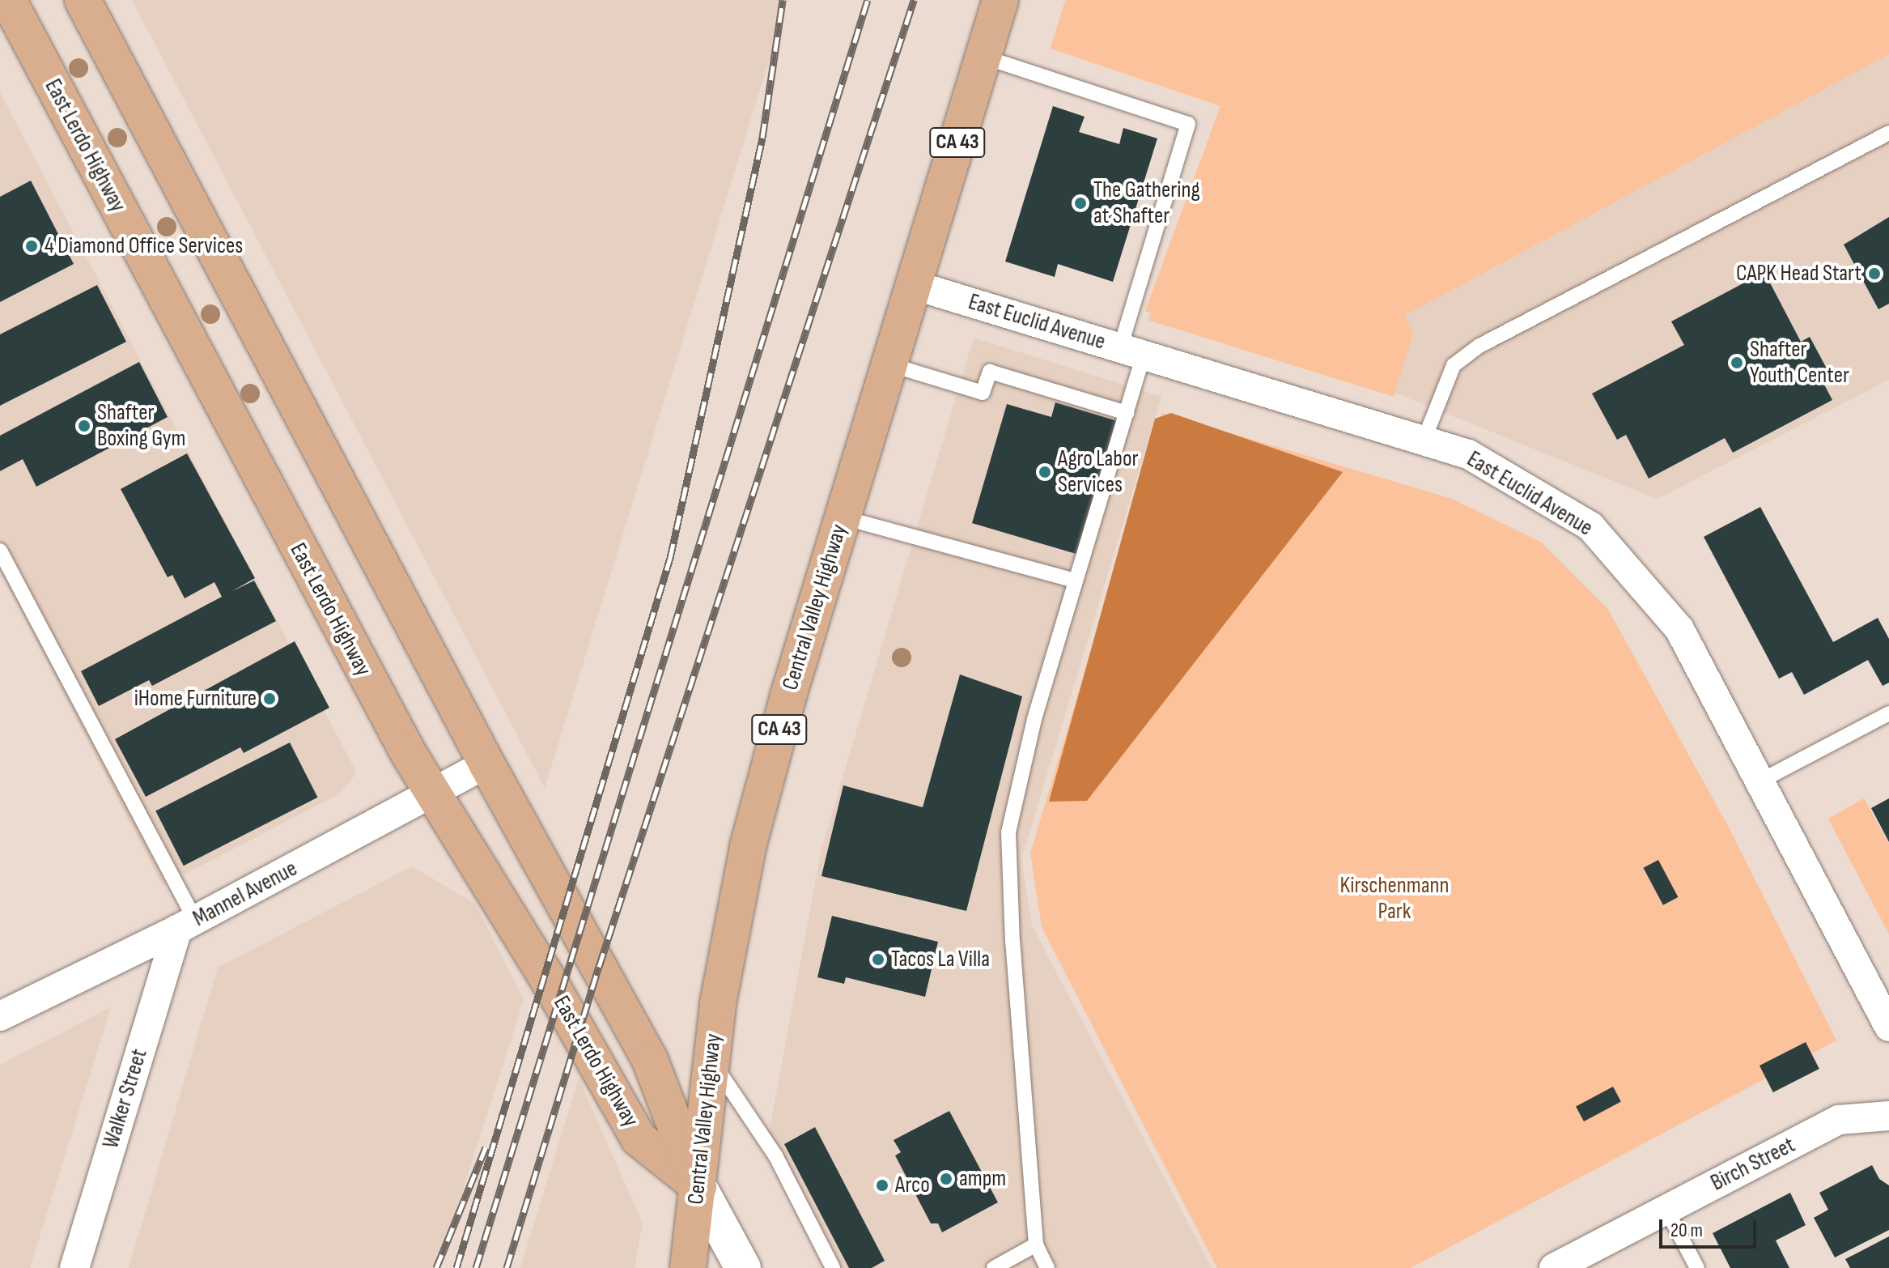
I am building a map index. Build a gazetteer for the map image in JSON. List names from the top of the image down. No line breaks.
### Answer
{"streets":{"main road":["CA 43","East Lerdo Highway","Central Valley Highway"],"street":["East Euclid Avenue","Mannel Avenue","Walker Street","Birch Street"]},"crossings":[["East Lerdo Highway","Central Valley Highway"],["East Lerdo Highway","Mannel Avenue"],["East Euclid Avenue","Central Valley Highway"],["Mannel Avenue","Walker Street"]],"parks":["Kirschenmann Park"],"places":["The Gathering at Shafter","4 Diamond Office Services","CAPK Head Start","Shafter Youth Center","Shafter Boxing Gym","Agro Labor Services","iHome Furniture","Tacos La Villa","ampm","Arco"],"scale_bar":"20 m"}
